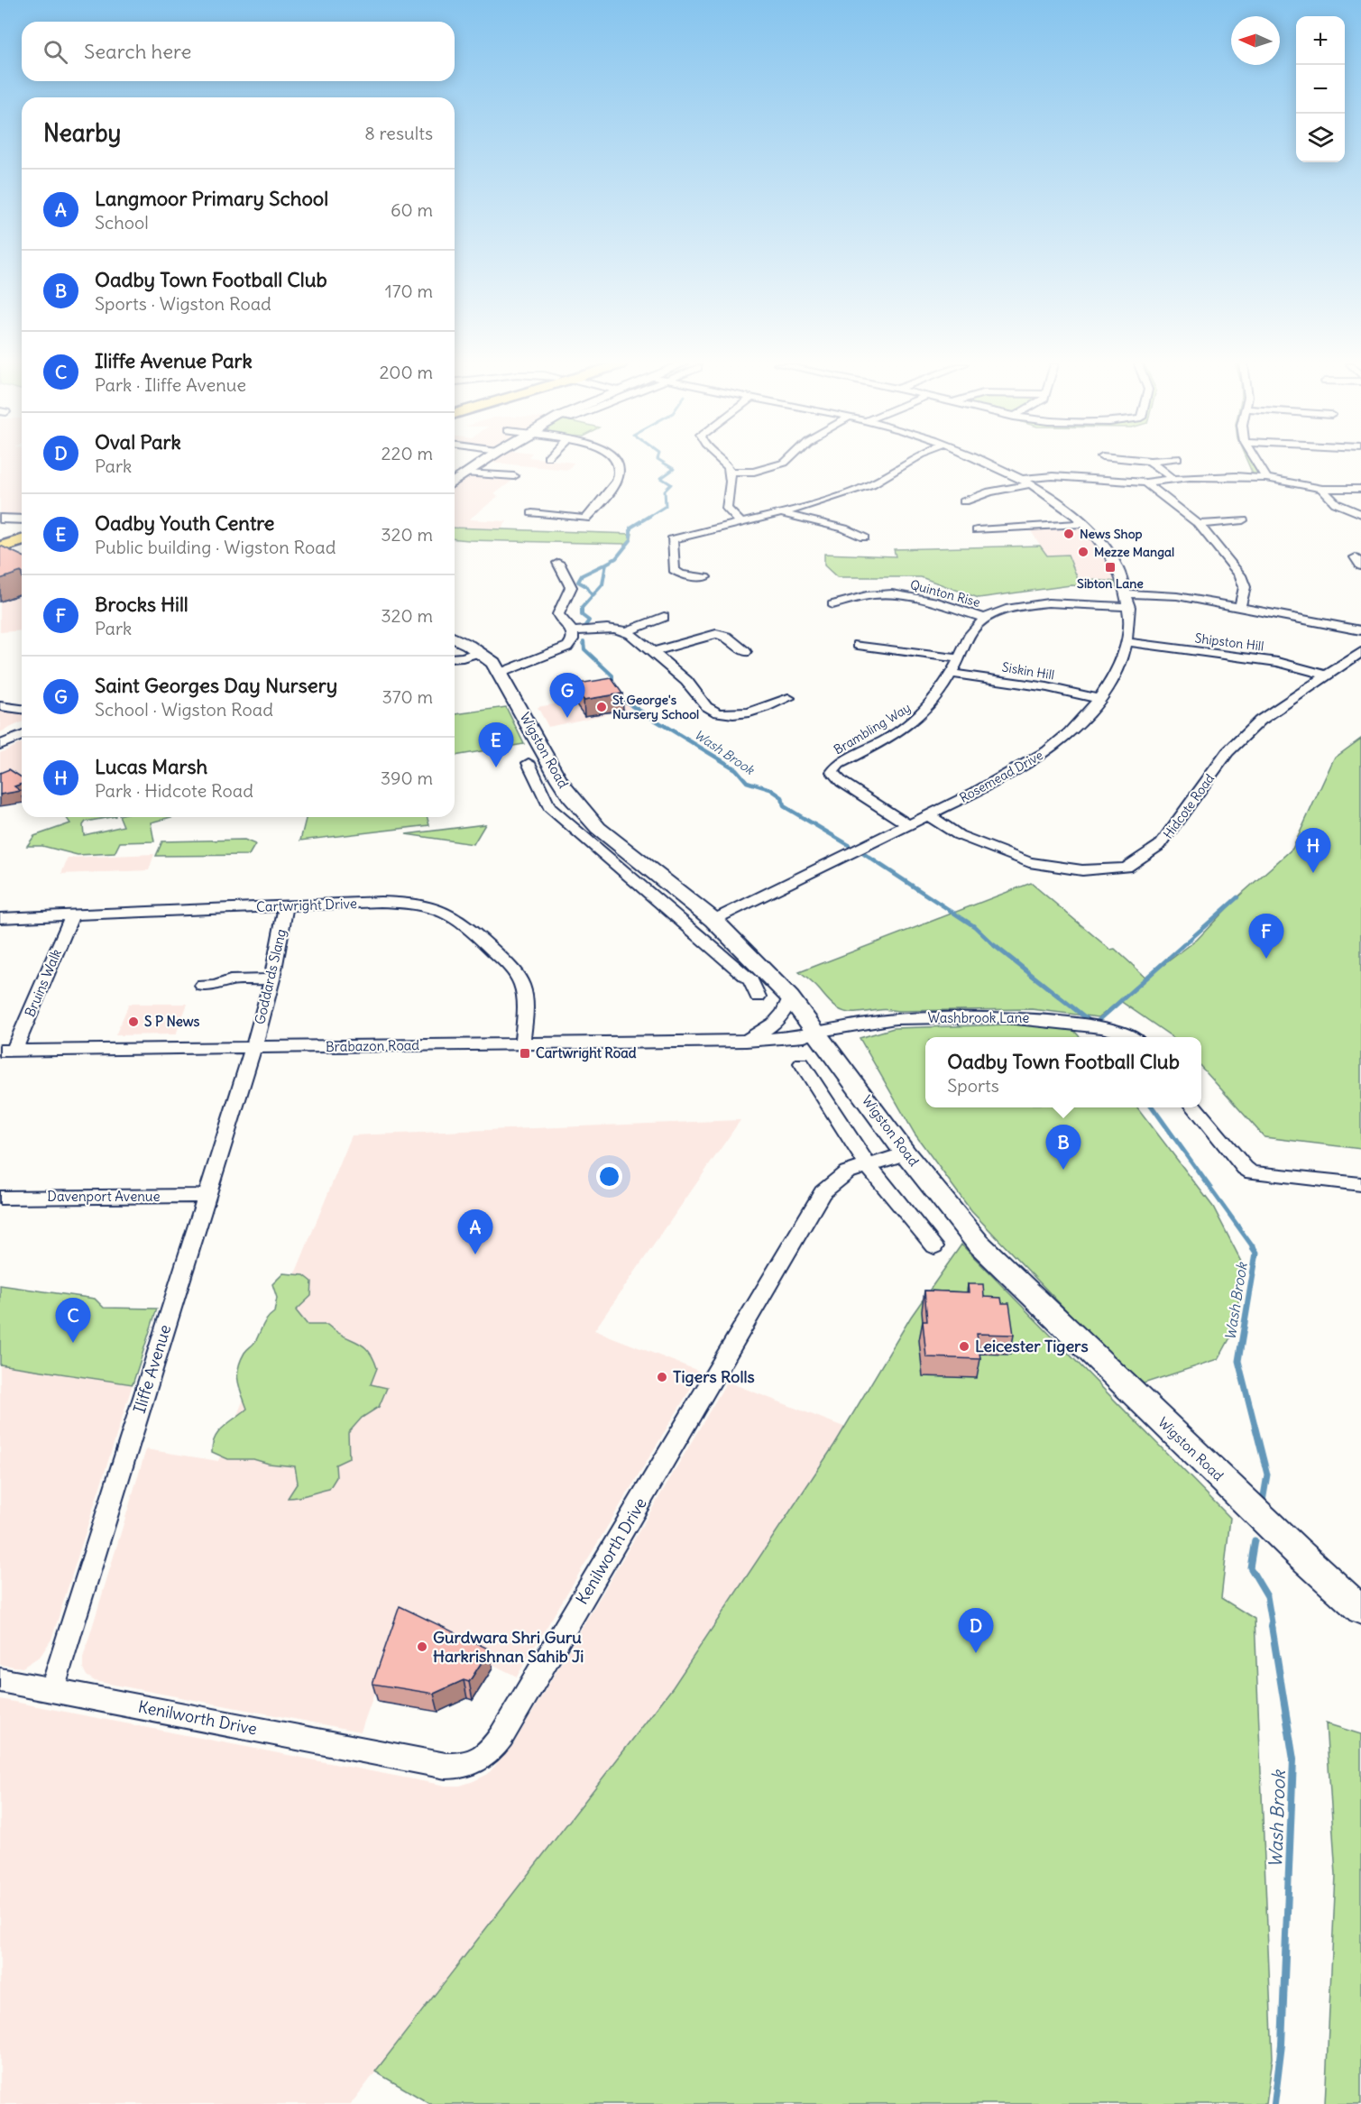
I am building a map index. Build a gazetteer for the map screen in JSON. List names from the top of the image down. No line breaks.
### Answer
{"streets":{"main road":["Wigston Road"],"street":["Quinton Rise","Shipston Hill","Siskin Hill","Brambling Way","Rosemead Drive","Hidcote Road","Cartwright Drive","Goddards Slang","Bruins Walk","Washbrook Lane","Brabazon Road","Davenport Avenue","Iliffe Avenue","Kenilworth Drive"]},"crossings":[["Quinton Rise","Brambling Way"],["Shipston Hill","Rosemead Drive"],["Shipston Hill","Hidcote Road"],["Siskin Hill","Brambling Way"],["Siskin Hill","Rosemead Drive"],["Brambling Way","Rosemead Drive"],["Wigston Road","Rosemead Drive"],["Wigston Road","Washbrook Lane"],["Wigston Road","Brabazon Road"],["Wigston Road","Kenilworth Drive"],["Rosemead Drive","Hidcote Road"],["Cartwright Drive","Goddards Slang"],["Cartwright Drive","Bruins Walk"],["Cartwright Drive","Brabazon Road"],["Goddards Slang","Brabazon Road"],["Goddards Slang","Iliffe Avenue"],["Bruins Walk","Brabazon Road"],["Washbrook Lane","Brabazon Road"],["Brabazon Road","Iliffe Avenue"],["Davenport Avenue","Iliffe Avenue"],["Iliffe Avenue","Kenilworth Drive"]],"water":["Wash Brook"],"places":{"other":["News Shop","Mezze Mangal","St George's Nursery School","S P News","Leicester Tigers","Tigers Rolls","Gurdwara Shri Guru Harkrishnan Sahib Ji"],"transit":["Sibton Lane","Cartwright Road"]},"north":"left","page":{"map_buttons":["+","−"],"search":"Search here","heading":["Nearby","8 results"],"list":[{"mark":"A","name":"Langmoor Primary School","note":"School","value":"60 m"},{"mark":"B","name":"Oadby Town Football Club","note":"Sports · Wigston Road","value":"170 m"},{"mark":"C","name":"Iliffe Avenue Park","note":"Park · Iliffe Avenue","value":"200 m"},{"mark":"D","name":"Oval Park","note":"Park","value":"220 m"},{"mark":"E","name":"Oadby Youth Centre","note":"Public building · Wigston Road","value":"320 m"},{"mark":"F","name":"Brocks Hill","note":"Park","value":"320 m"},{"mark":"G","name":"Saint Georges Day Nursery","note":"School · Wigston Road","value":"370 m"},{"mark":"H","name":"Lucas Marsh","note":"Park · Hidcote Road","value":"390 m"}],"pins":["G","E","H","F","B","A","C","D"],"popup":["Oadby Town Football Club","Sports"]}}
